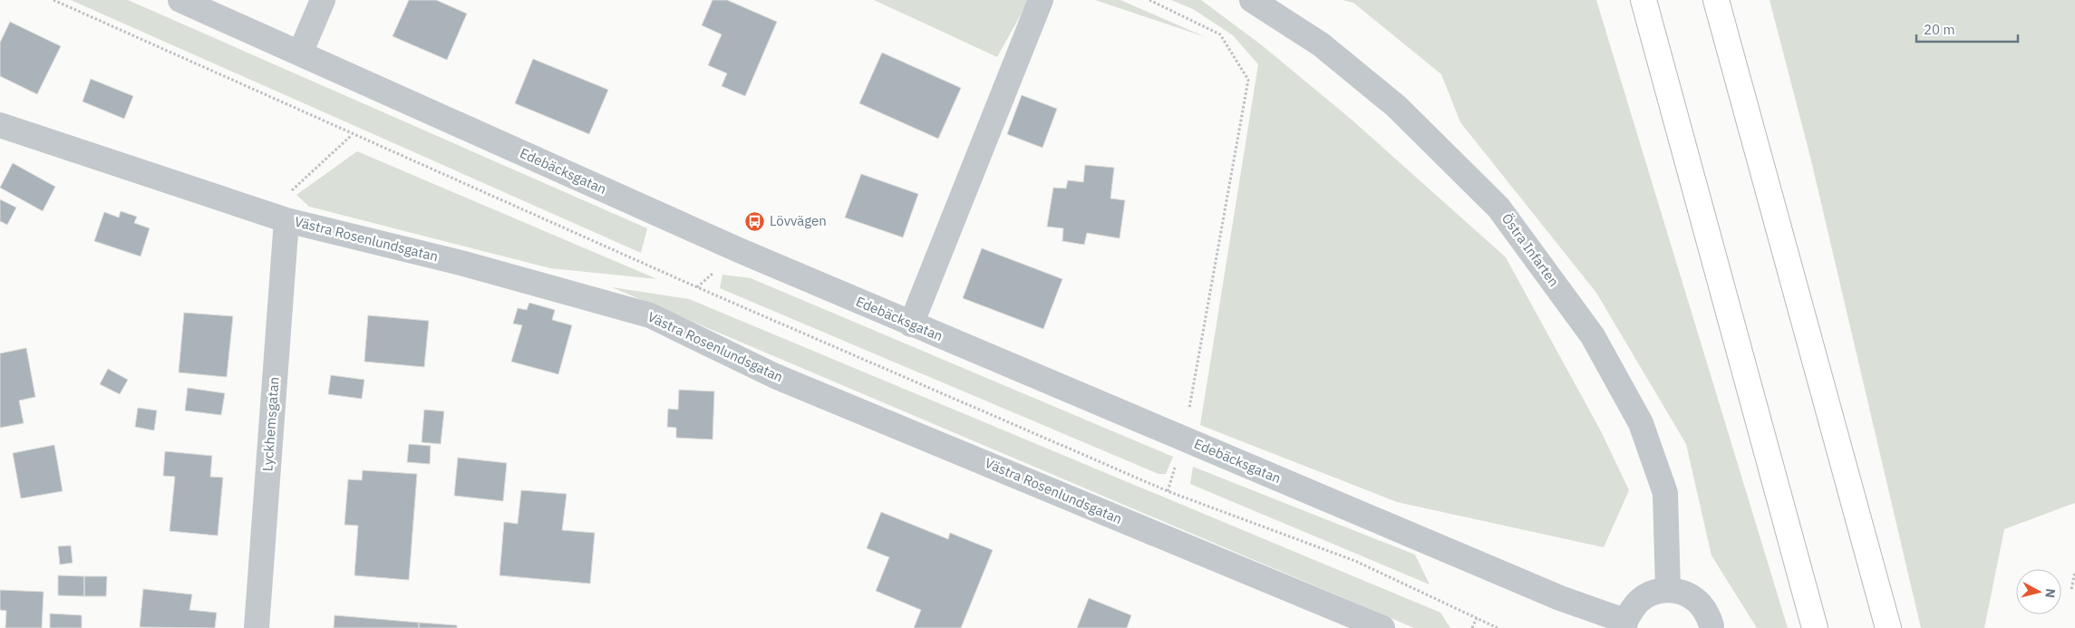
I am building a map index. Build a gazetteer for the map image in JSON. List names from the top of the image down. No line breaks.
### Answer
{"streets":{"street":["Edebäcksgatan","Västra Rosenlundsgatan","Östra Infarten","Lyckhemsgatan"]},"crossings":[["Västra Rosenlundsgatan","Lyckhemsgatan"]],"places":{"bus stop":["Lövvägen"]},"scale_bar":"20 m","north":"right"}
